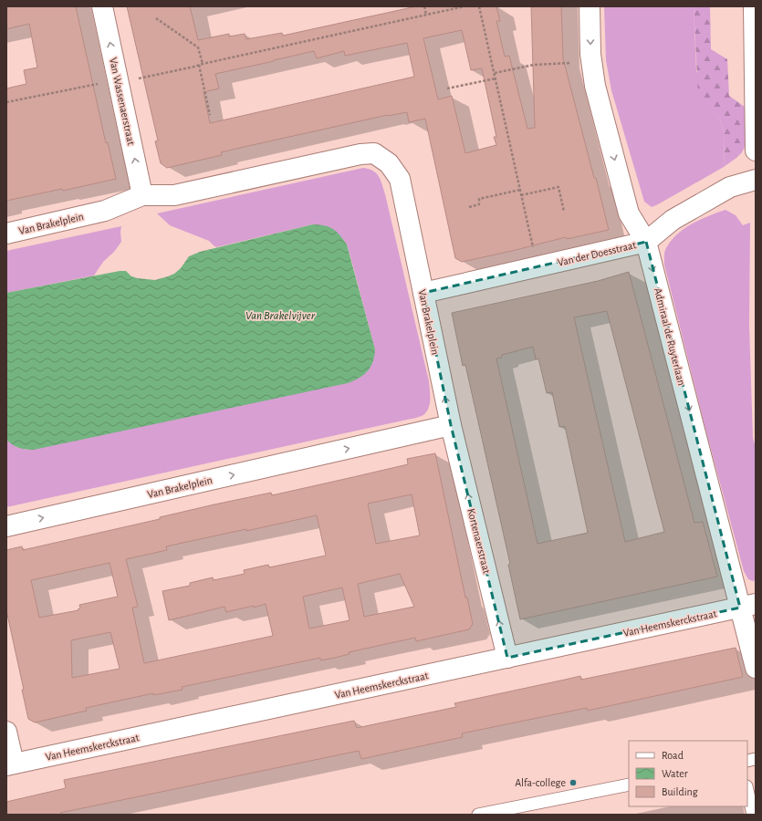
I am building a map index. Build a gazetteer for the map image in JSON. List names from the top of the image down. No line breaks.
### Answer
{"streets":{"street":["Van Wassenaerstraat","Van Brakelplein","Van der Doesstraat","Admiraal de Ruyterlaan","Kortenaerstraat","Van Heemskerckstraat"]},"crossings":[["Van Wassenaerstraat","Van Brakelplein"],["Van Brakelplein","Van der Doesstraat"],["Van Brakelplein","Kortenaerstraat"],["Van der Doesstraat","Admiraal de Ruyterlaan"],["Admiraal de Ruyterlaan","Van Heemskerckstraat"],["Kortenaerstraat","Van Heemskerckstraat"]],"one_way":["Van Wassenaerstraat","Van Brakelplein","Admiraal de Ruyterlaan","Kortenaerstraat"],"water":["Van Brakelvijver"],"places":["Alfa-college"],"legend":["Road","Water","Building"]}
